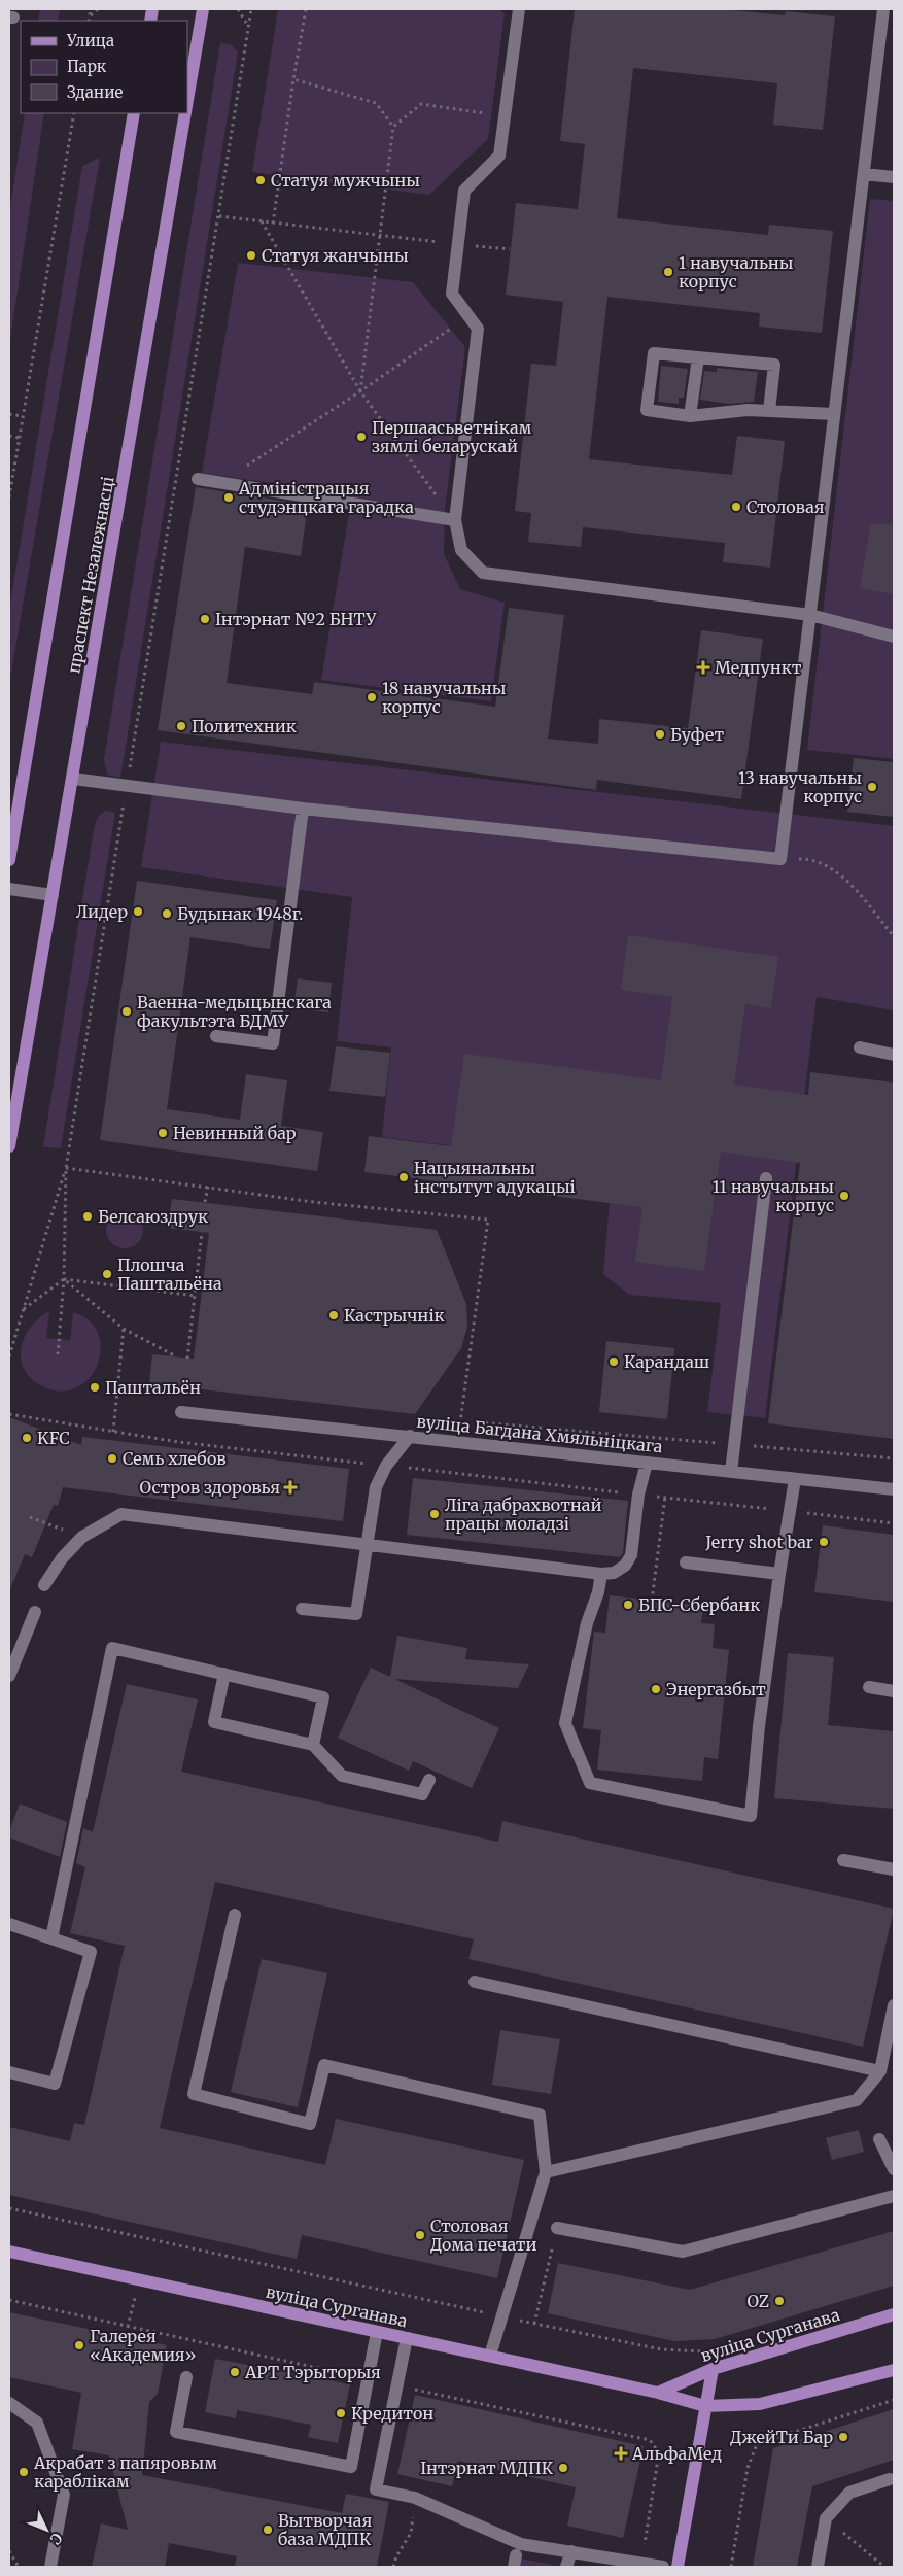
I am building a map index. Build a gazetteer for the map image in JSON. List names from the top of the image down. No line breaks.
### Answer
{"streets":{"main road":["праспект Незалежнасці","вуліца Сурганава"],"street":["вуліца Багдана Хмяльніцкага"]},"places":{"other":["Статуя мужчыны","Статуя жанчыны","1 навучальны корпус","Першаасьветнікам зямлі беларускай","Адміністрацыя студэнцкага гарадка","Столовая","Інтэрнат №2 БНТУ","18 навучальны корпус","Политехник","Буфет","13 навучальны корпус","Лидер","Будынак 1948г.","Ваенна-медыцынскага факультэта БДМУ","Невинный бар","Нацыянальны інстытут адукацыі","11 навучальны корпус","Белсаюздрук","Плошча Паштальёна","Кастрычнік","Карандаш","Паштальён","KFC","Семь хлебов","Ліга дабрахвотнай працы моладзі","Jerry shot bar","БПС-Сбербанк","Энергазбыт","Столовая Дома печати","OZ","Галерея «Академия»","АРТ Тэрыторыя","Кредитон","ДжейТи Бар","Інтэрнат МДПК","Акрабат з папяровым караблікам","Вытворчая база МДПК"],"health":["Медпункт","Остров здоровья","АльфаМед"]},"legend":["Улица","Парк","Здание"],"north":"bottom right"}
